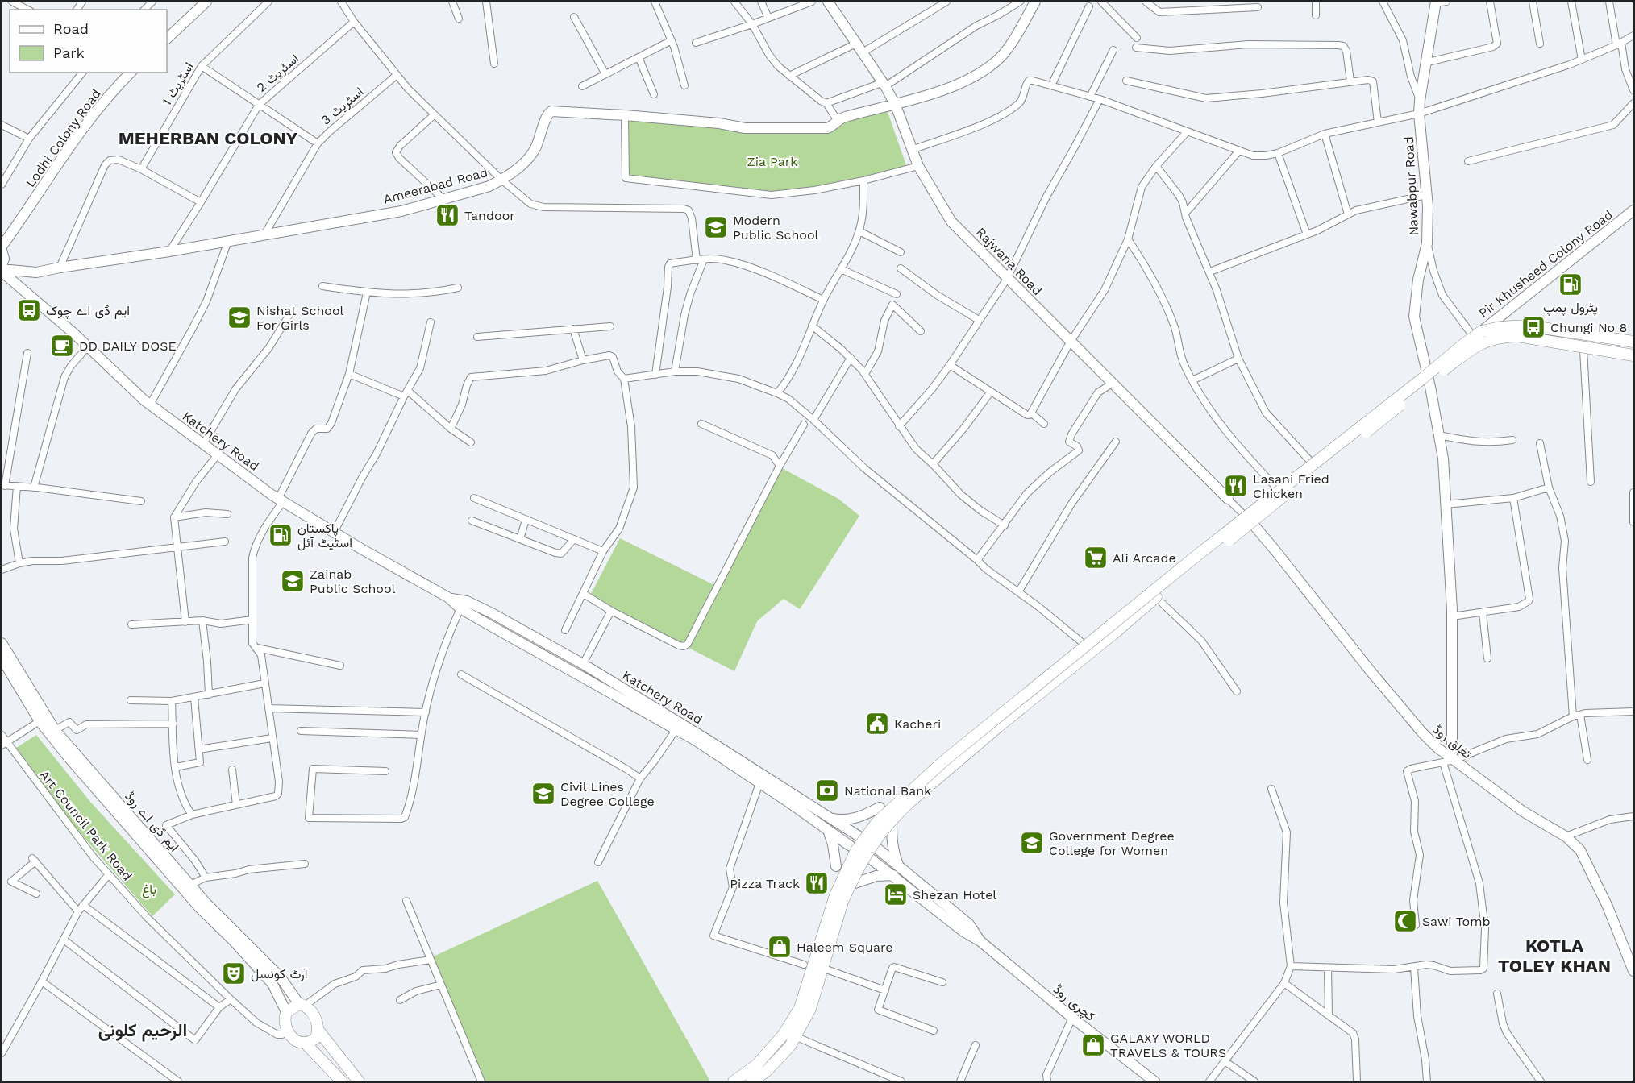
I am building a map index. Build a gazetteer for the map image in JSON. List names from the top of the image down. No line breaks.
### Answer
{"streets":{"street":["اسٹریٹ 2","اسٹریٹ 1","اسٹریٹ 3","Lodhi Colony Road","Ameerabad Road","Nawabpur Road","Rajwana Road","Pir Khusheed Colony Road","Katchery Road","تغلق روڈ","ایم ڈی اے روڈ","Art Council Park Road","کچری روڈ"]},"crossings":[["اسٹریٹ 2","Ameerabad Road"],["اسٹریٹ 3","Ameerabad Road"],["Ameerabad Road","Rajwana Road"],["Ameerabad Road","Katchery Road"],["Nawabpur Road","تغلق روڈ"],["Katchery Road","کچری روڈ"],["ایم ڈی اے روڈ","Art Council Park Road"]],"districts":["MEHERBAN COLONY","KOTLA TOLEY KHAN","الرحیم کلونی"],"parks":["Zia Park","باغ"],"places":{"restaurant":["Tandoor","Lasani Fried Chicken","Pizza Track"],"school or university":["Modern Public School","Nishat School For Girls","Zainab Public School","Civil Lines Degree College","Government Degree College for Women"],"fuel station":["پٹرول پمپ","پاکستان اسٹیٹ آئل"],"bus stop":["ایم ڈی اے چوک","Chungi No 8"],"cafe":["DD DAILY DOSE"],"supermarket":["Ali Arcade"],"public building":["Kacheri"],"bank":["National Bank"],"hotel":["Shezan Hotel"],"mosque":["Sawi Tomb"],"shop":["Haleem Square","GALAXY WORLD TRAVELS & TOURS"],"theatre":["آرٹ کونسل"]},"legend":["Road","Park"]}
